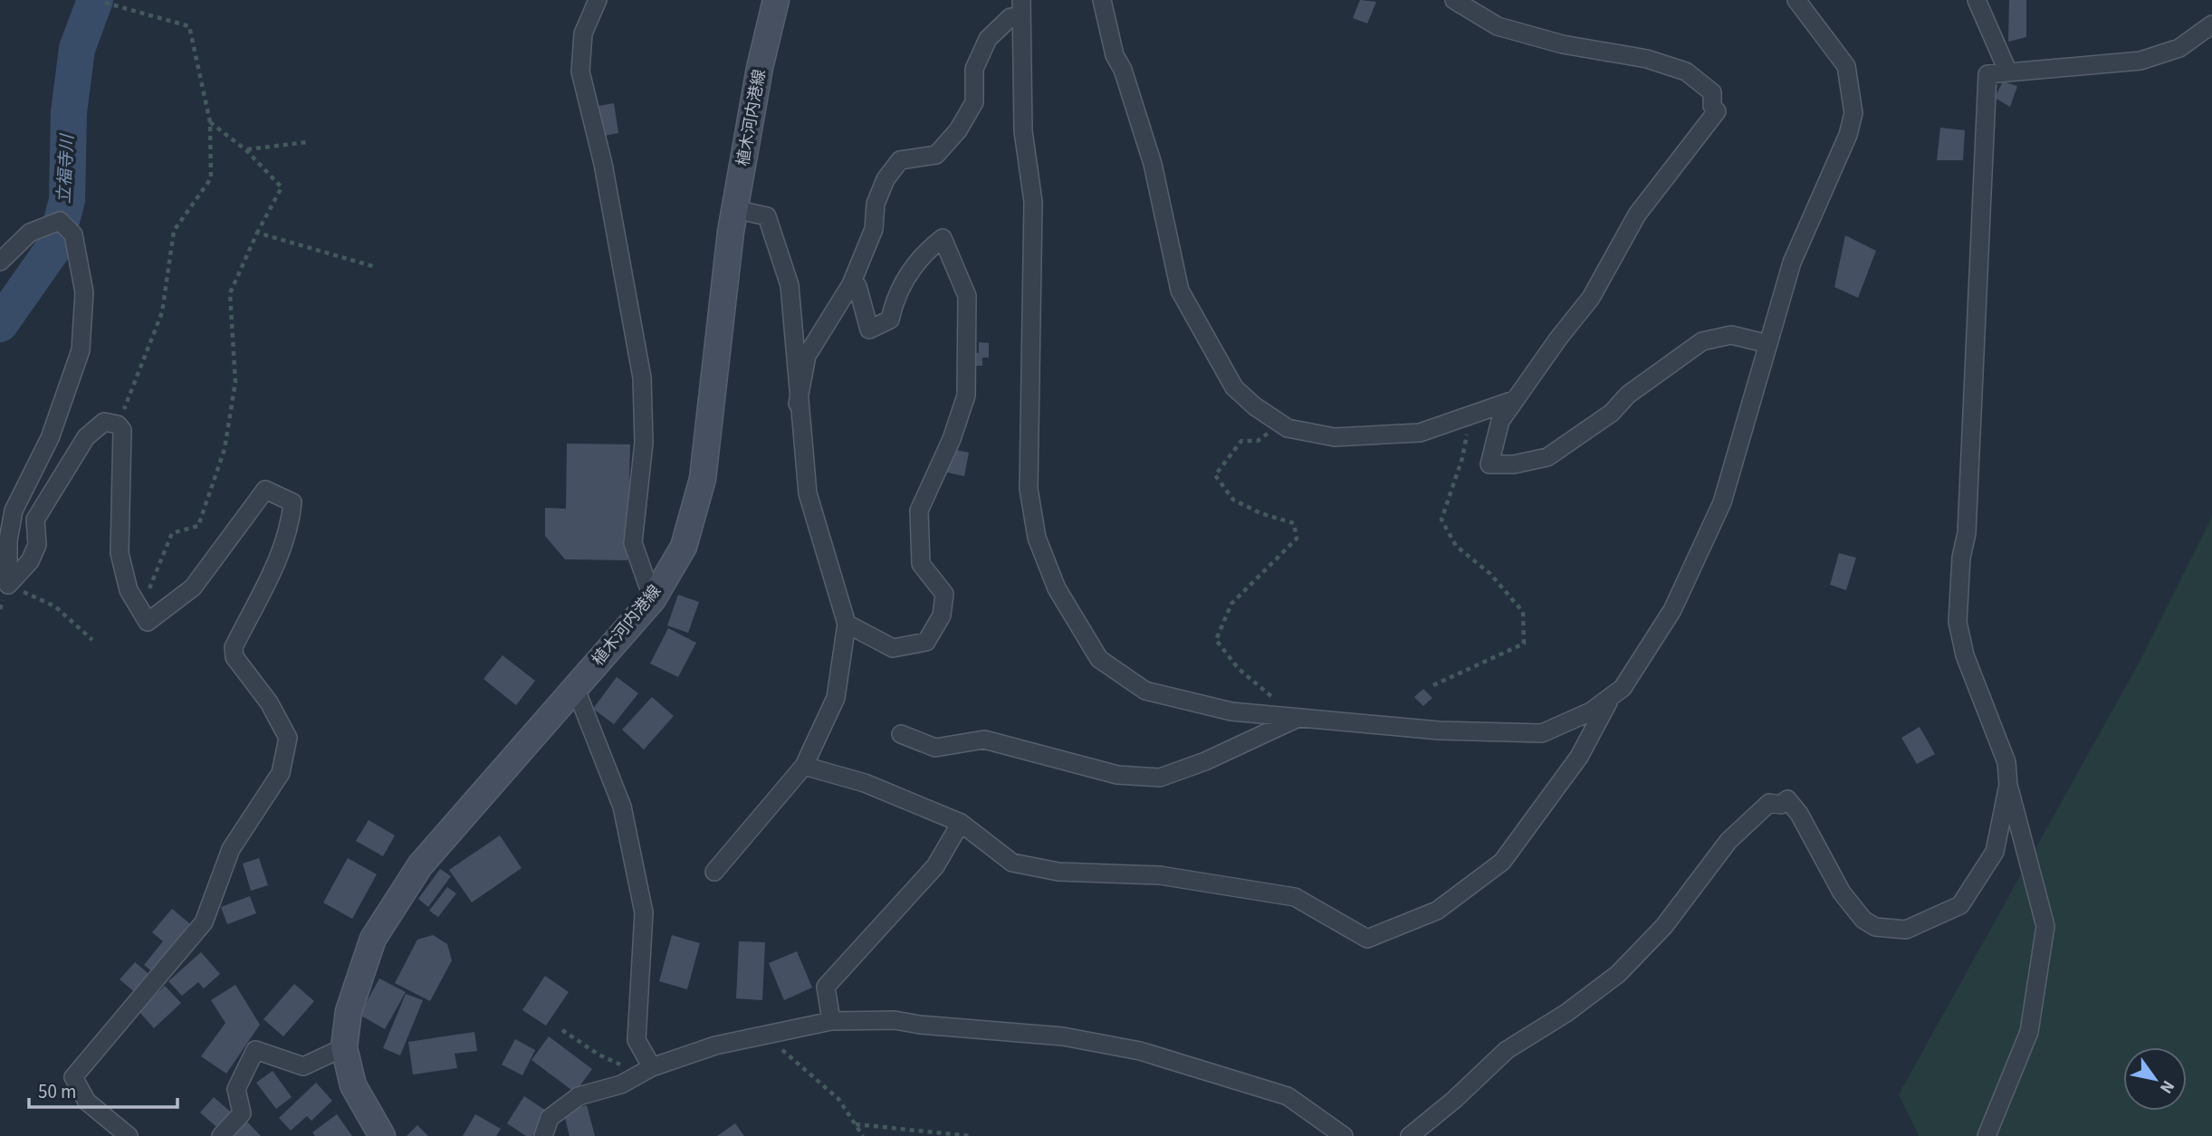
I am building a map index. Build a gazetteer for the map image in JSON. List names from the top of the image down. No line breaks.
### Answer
{"streets":{"main road":["植木河内港線"]},"water":["立福寺川"],"scale_bar":"50 m","north":"bottom right"}
